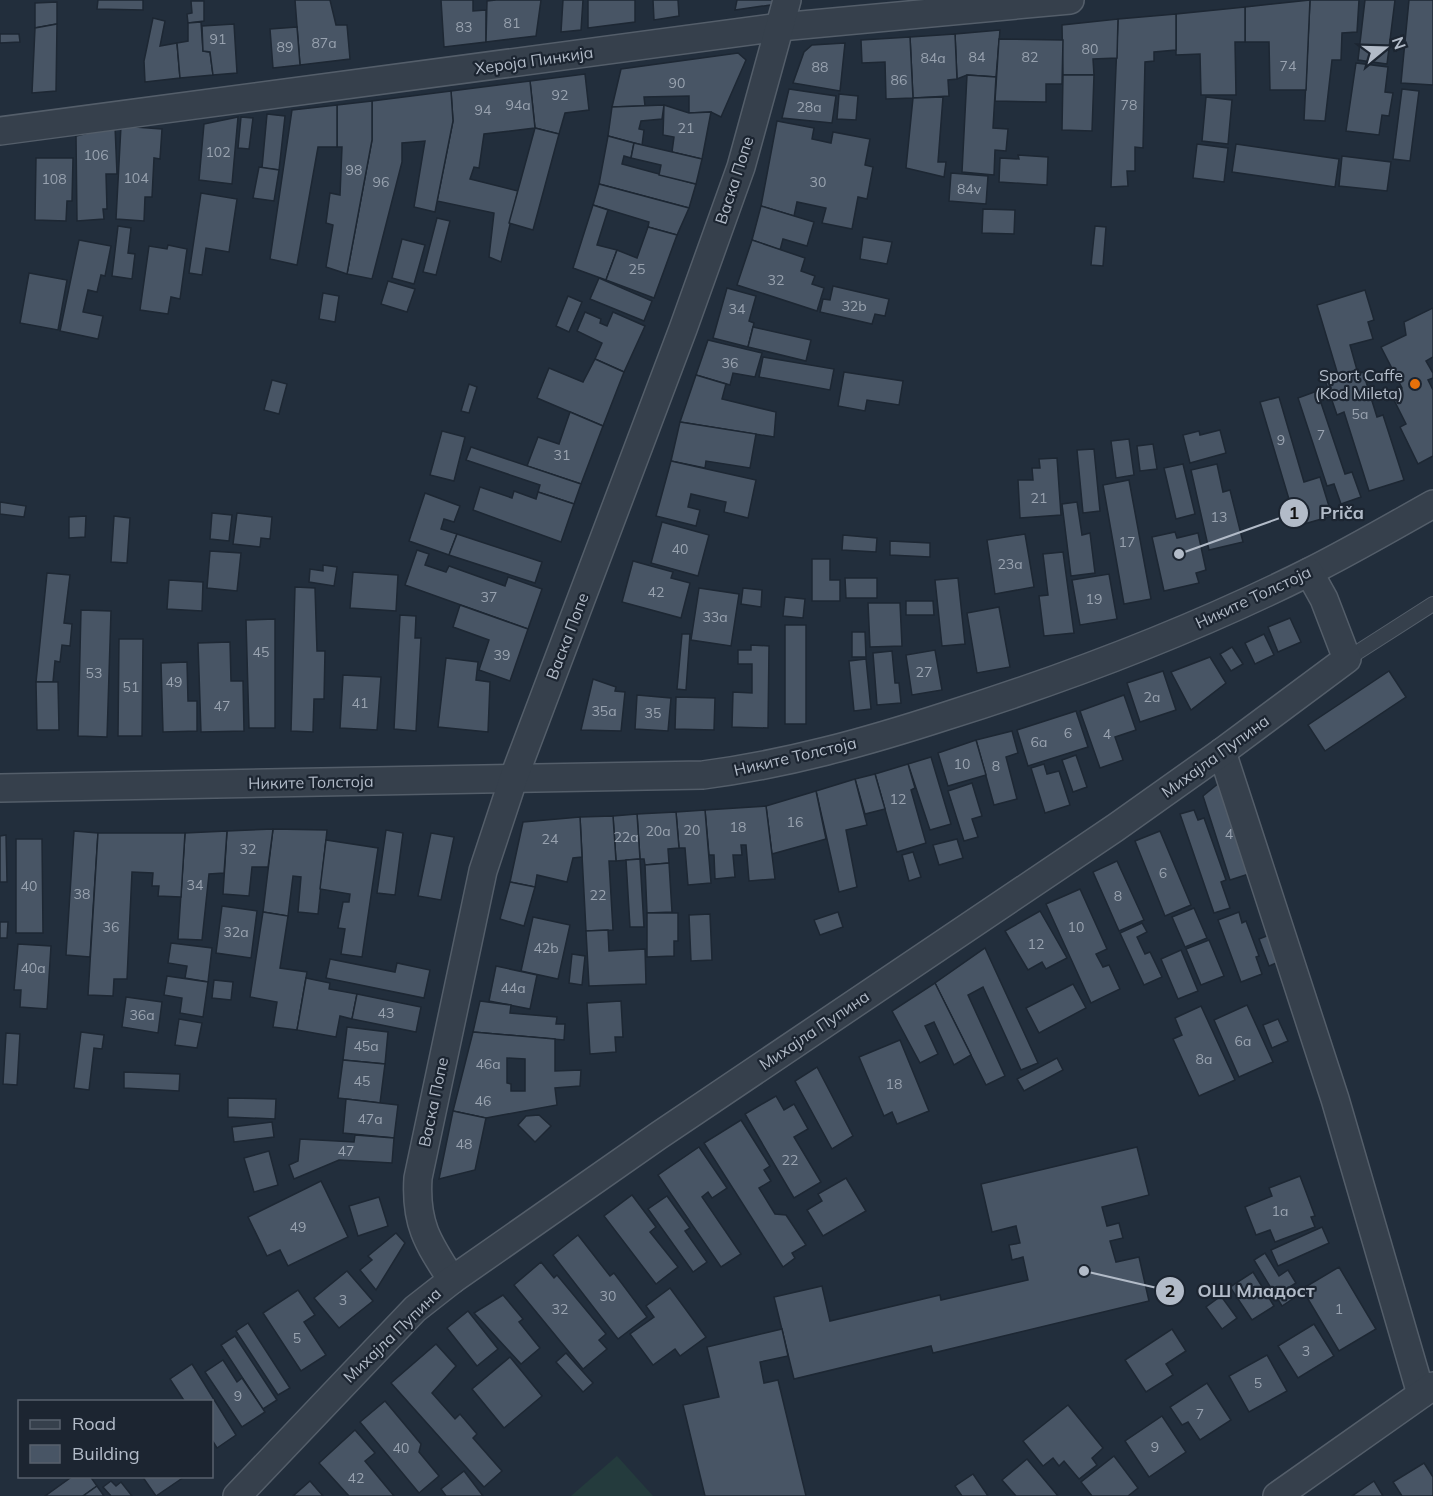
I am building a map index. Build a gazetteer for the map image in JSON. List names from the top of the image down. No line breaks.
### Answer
{"streets":{"street":["Хероја Пинкија","Васка Попе","Никите Толстоја","Михајла Пупина"]},"crossings":[["Хероја Пинкија","Васка Попе"],["Васка Попе","Никите Толстоја"],["Васка Попе","Михајла Пупина"]],"places":["Sport Caffe (Kod Mileta)","Priča","ОШ Младост"],"house_numbers":["81","83","91","87a","89","80","84","82","84a","74","88","86","90","92","94a","78","28a","94","21","102","106","98","104","108","96","30","84v","25","32","32b","34","36","5a","7","9","31","21","13","17","40","23a","42","37","19","33a","45","39","27","53","49","51","2a","41","47","35a","35","6","4","6a","10","8","12","16","18","20","20a","4","22a","24","32","6","34","40","38","22","8","36","10","32a","12","42b","40a","44a","43","36a","6a","45a","8a","46a","45","18","46","47a","48","47","22","1a","49","30","3","32","1","5","3","5","9","7","9","40","42"],"legend":["Road","Building"],"north":"right"}
